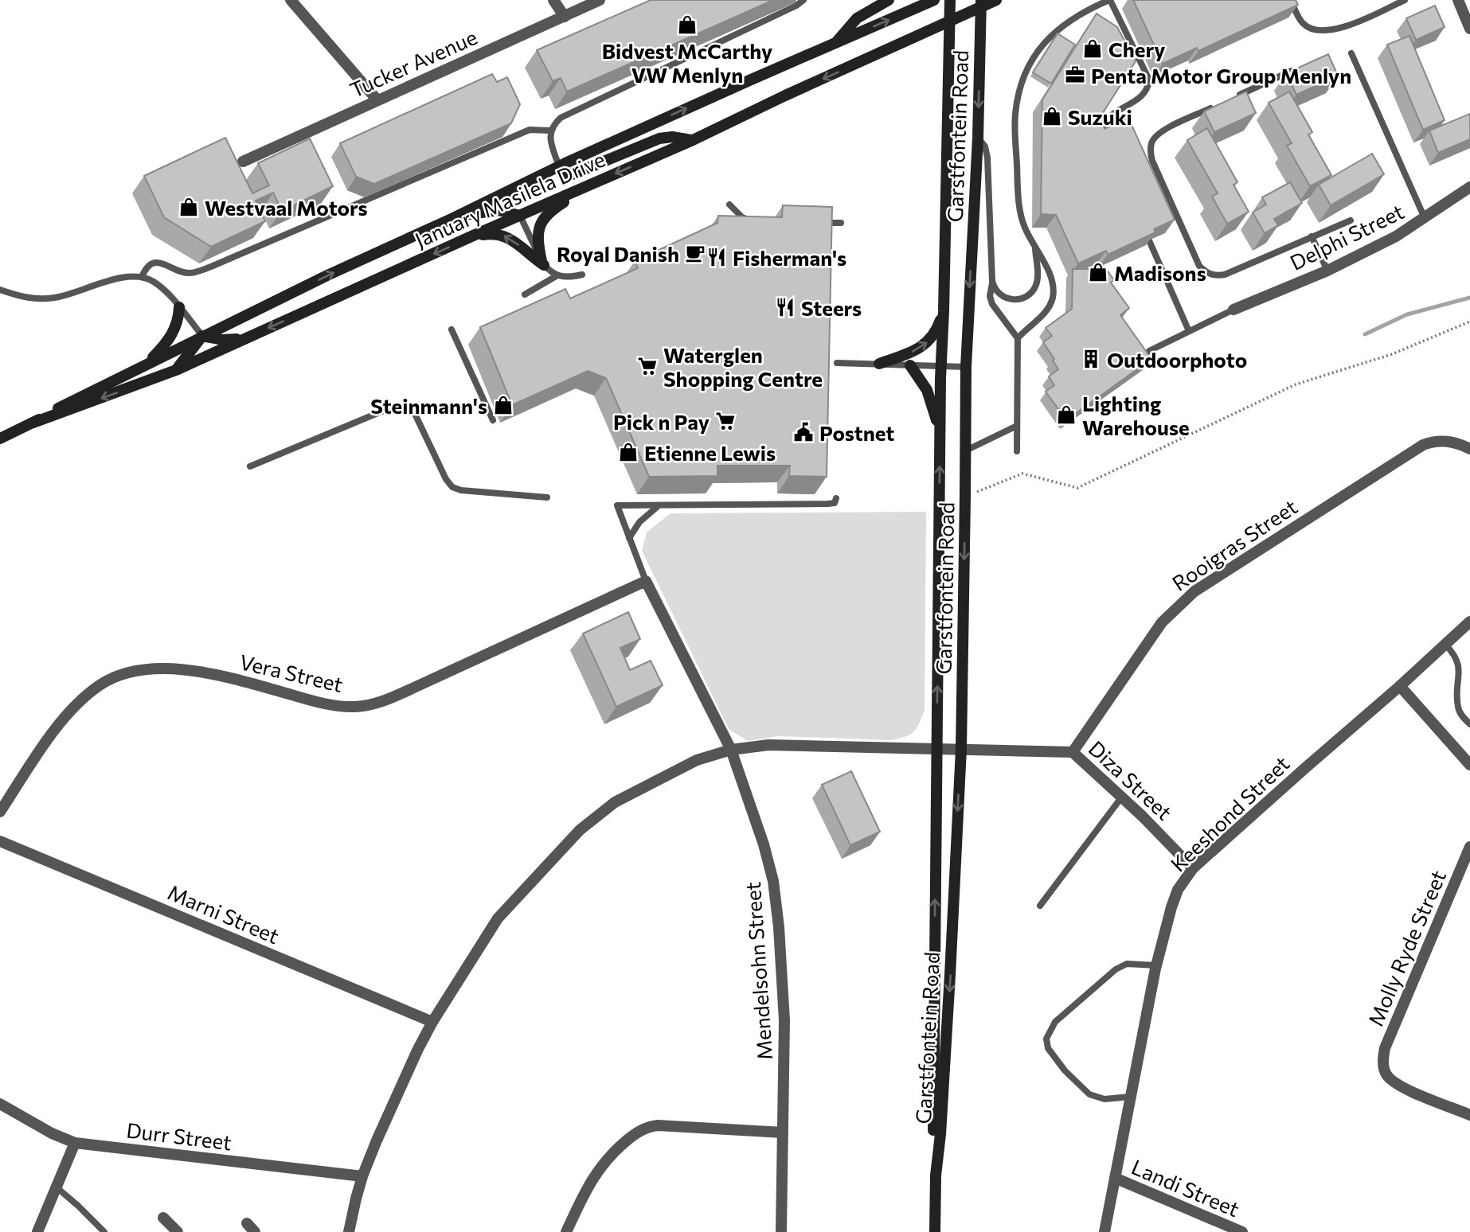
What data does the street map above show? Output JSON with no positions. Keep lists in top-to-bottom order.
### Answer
{
  "streets": {
    "main road": ["Garstfontein Road", "January Masilela Drive"],
    "street": [
      "Tucker Avenue",
      "Delphi Street",
      "Rooigras Street",
      "Vera Street",
      "Diza Street",
      "Keeshond Street",
      "Marni Street",
      "Molly Ryde Street",
      "Mendelsohn Street",
      "Durr Street",
      "Landi Street"
    ]
  },
  "crossings": [
    ["Garstfontein Road", "January Masilela Drive"],
    ["Garstfontein Road", "Diza Street"],
    ["Rooigras Street", "Diza Street"],
    ["Vera Street", "Mendelsohn Street"],
    ["Diza Street", "Keeshond Street"],
    ["Diza Street", "Marni Street"],
    ["Diza Street", "Mendelsohn Street"],
    ["Diza Street", "Durr Street"],
    ["Keeshond Street", "Landi Street"]
  ],
  "places": {
    "shop": [
      "Bidvest McCarthy VW Menlyn",
      "Chery",
      "Suzuki",
      "Westvaal Motors",
      "Madisons",
      "Steinmann's",
      "Lighting Warehouse",
      "Etienne Lewis"
    ],
    "office": ["Penta Motor Group Menlyn"],
    "cafe": ["Royal Danish"],
    "restaurant": ["Fisherman's", "Steers"],
    "building": ["Outdoorphoto"],
    "supermarket": ["Waterglen Shopping Centre", "Pick n Pay"],
    "public building": ["Postnet"]
  }
}
